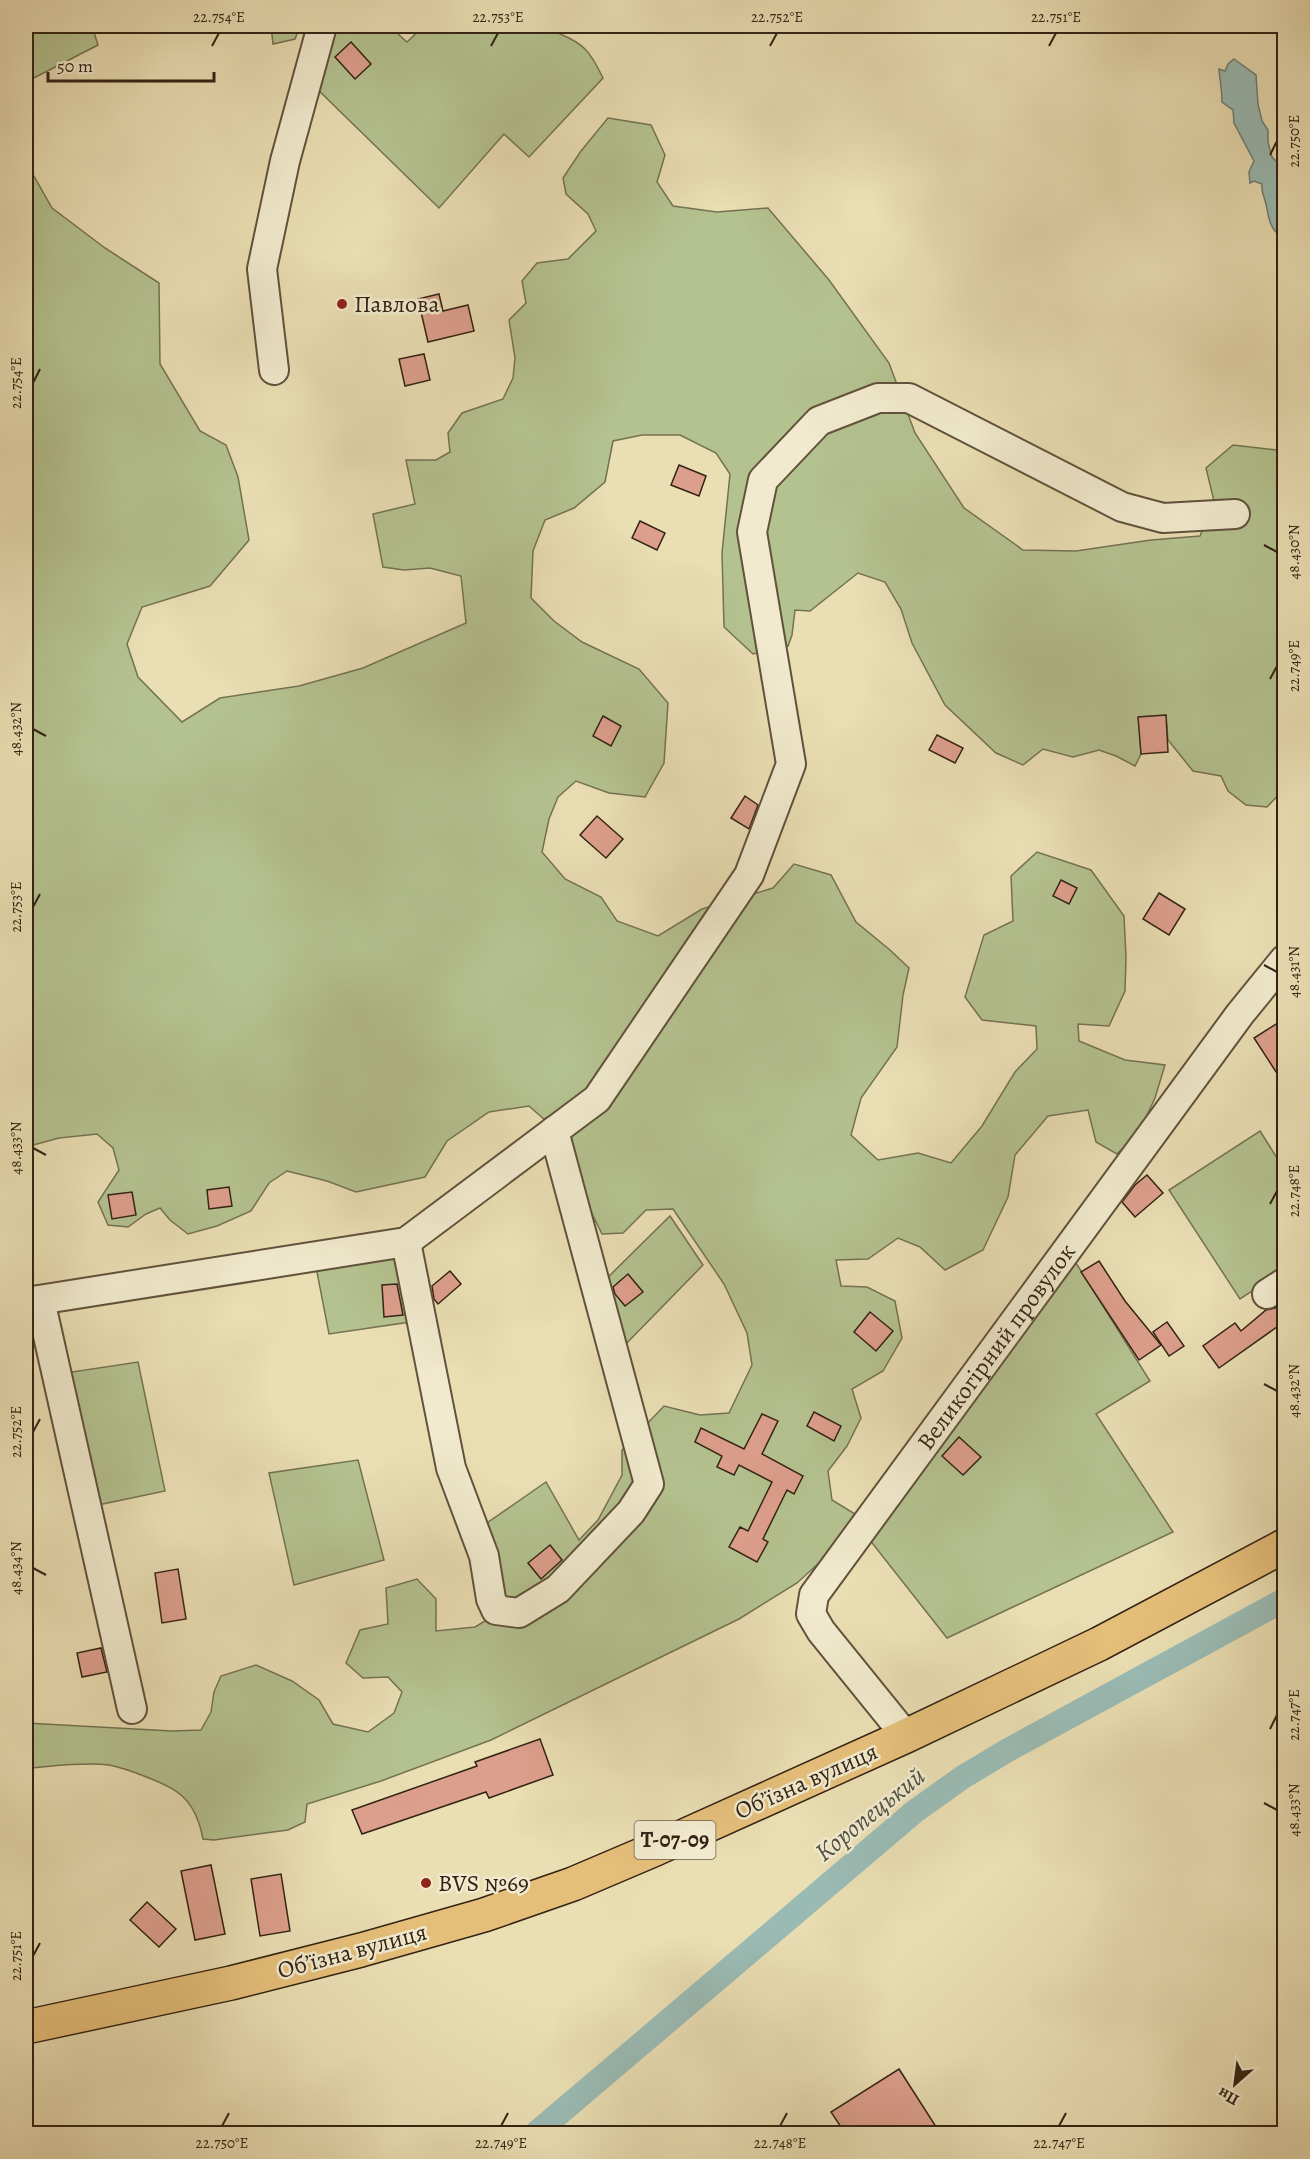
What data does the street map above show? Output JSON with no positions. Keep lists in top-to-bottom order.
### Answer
{
  "streets": {
    "main road": ["Обʼїзна вулиця", "Т-07-09"],
    "street": ["Великогірний провулок"]
  },
  "crossings": [
    ["Великогірний провулок", "Обʼїзна вулиця"]
  ],
  "water": ["Коропецький"],
  "places": ["Павлова", "BVS №69"],
  "scale_bar": "50 m",
  "north": "bottom left",
  "coordinates": [
    "22.754°E",
    "22.753°E",
    "22.752°E",
    "22.751°E",
    "22.750°E",
    "48.430°N",
    "22.749°E",
    "48.432°N",
    "48.431°N",
    "48.433°N",
    "22.748°E",
    "48.434°N",
    "22.747°E"
  ]
}
